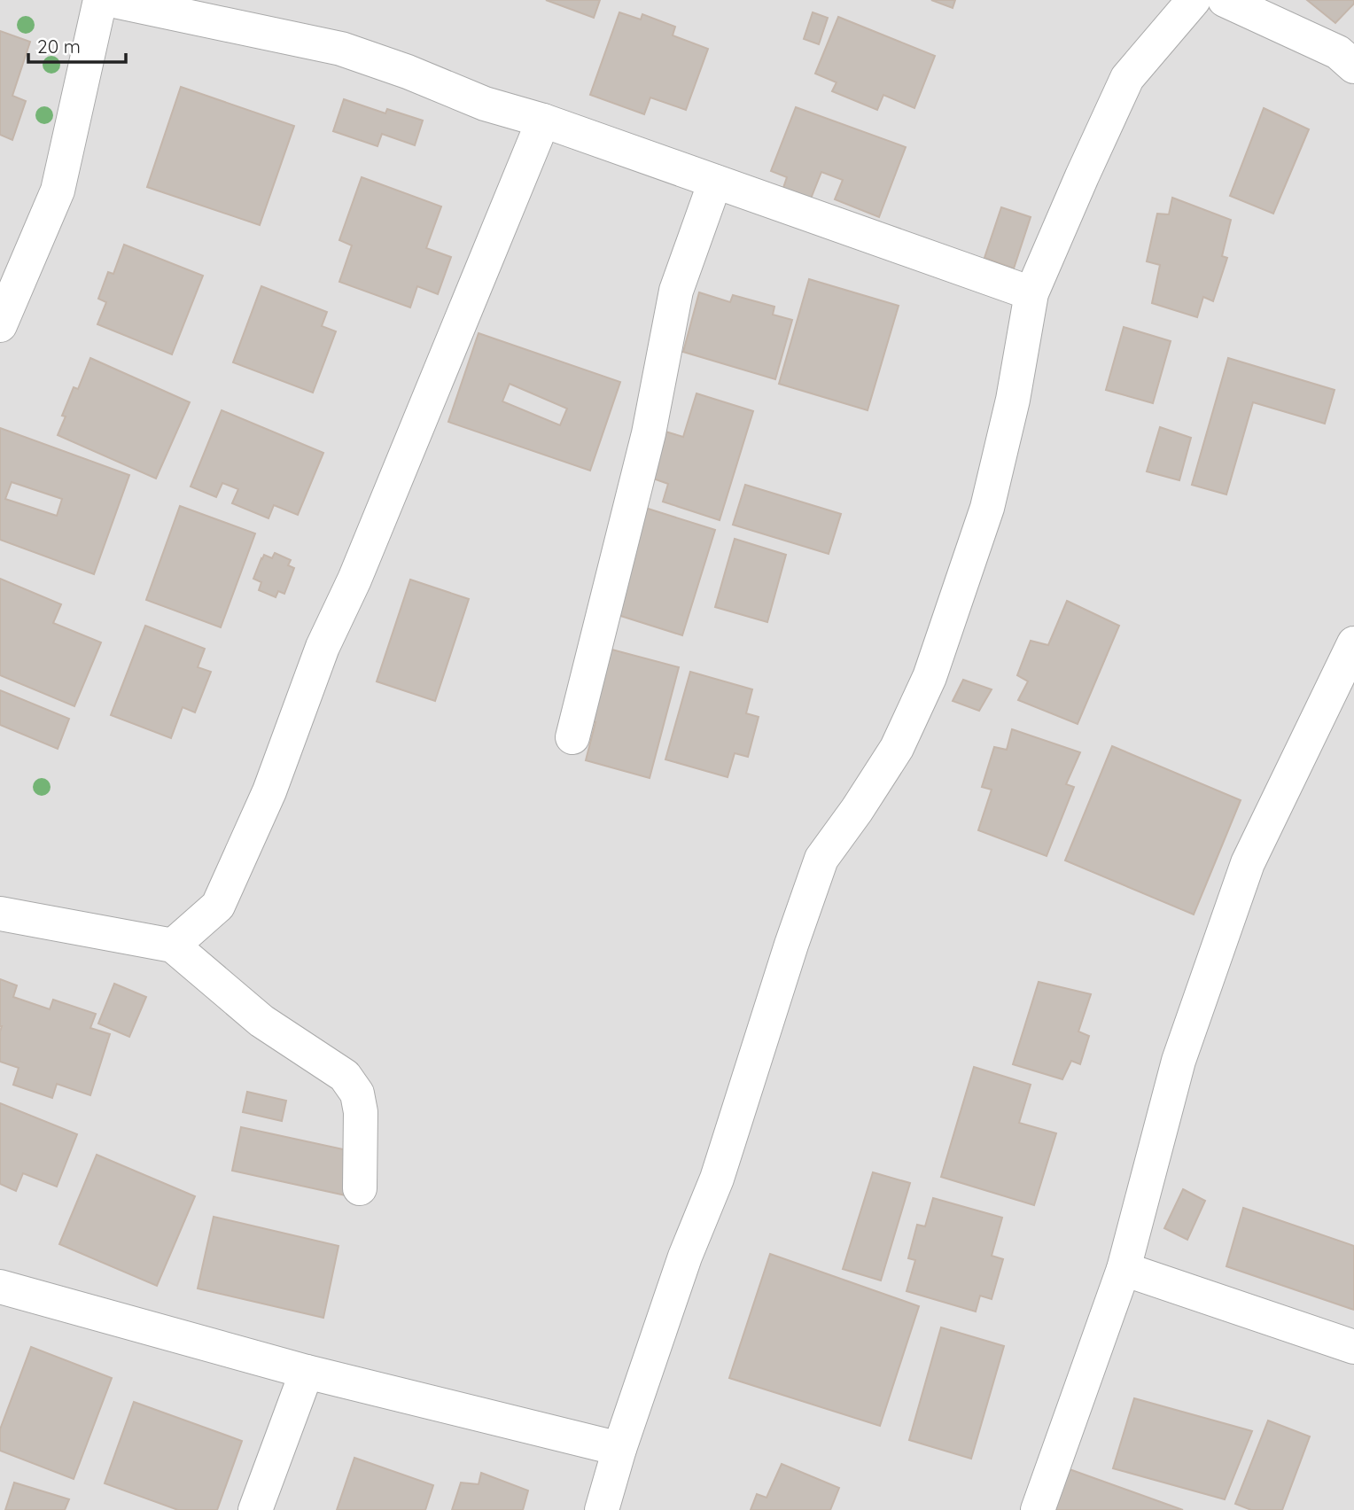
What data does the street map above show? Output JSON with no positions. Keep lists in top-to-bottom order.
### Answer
{
  "scale_bar": "20 m"
}
